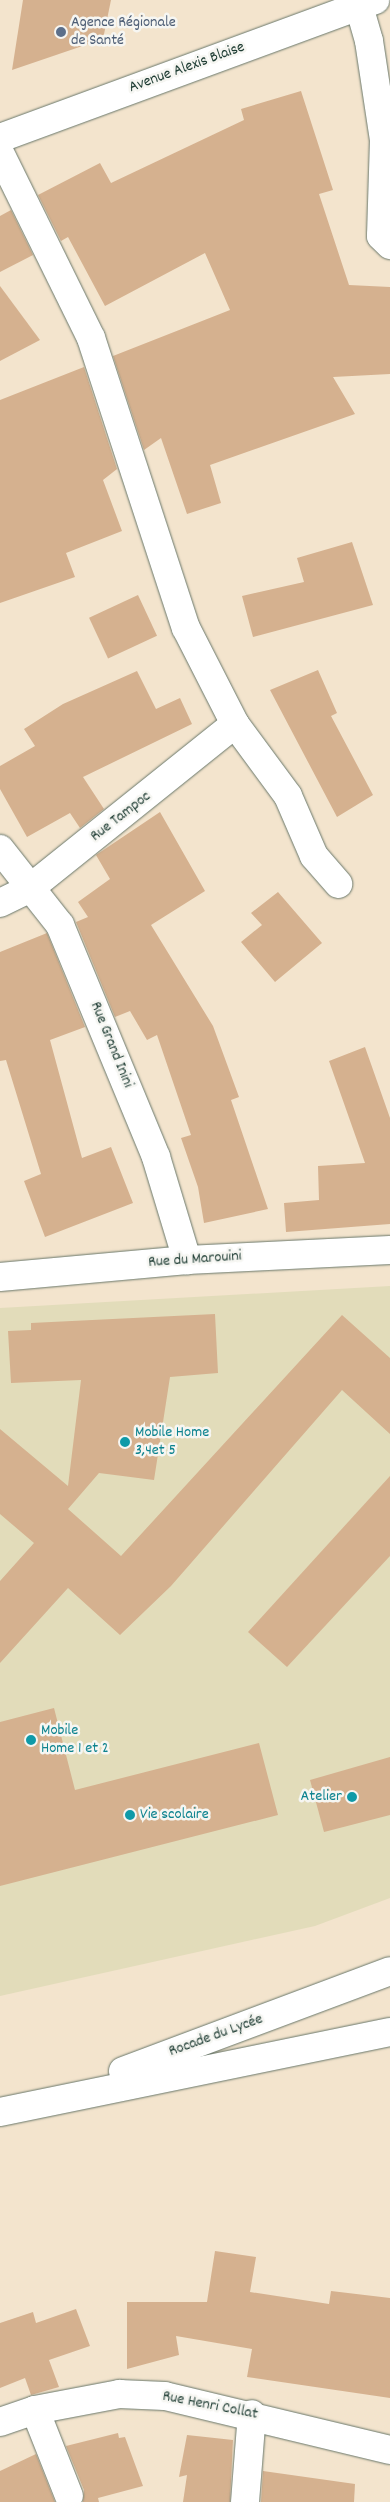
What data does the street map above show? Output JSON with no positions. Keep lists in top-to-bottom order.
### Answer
{
  "streets": {
    "street": [
      "Avenue Alexis Blaise",
      "Rue Tampoc",
      "Rue Grand Inini",
      "Rue du Marouini",
      "Rocade du Lycée",
      "Rue Henri Collat"
    ]
  },
  "crossings": [
    ["Rue Tampoc", "Rue Grand Inini"],
    ["Rue Grand Inini", "Rue du Marouini"]
  ],
  "places": [
    "Agence Régionale de Santé",
    "Mobile Home 3,4et 5",
    "Mobile Home 1 et 2",
    "Atelier",
    "Vie scolaire"
  ]
}
